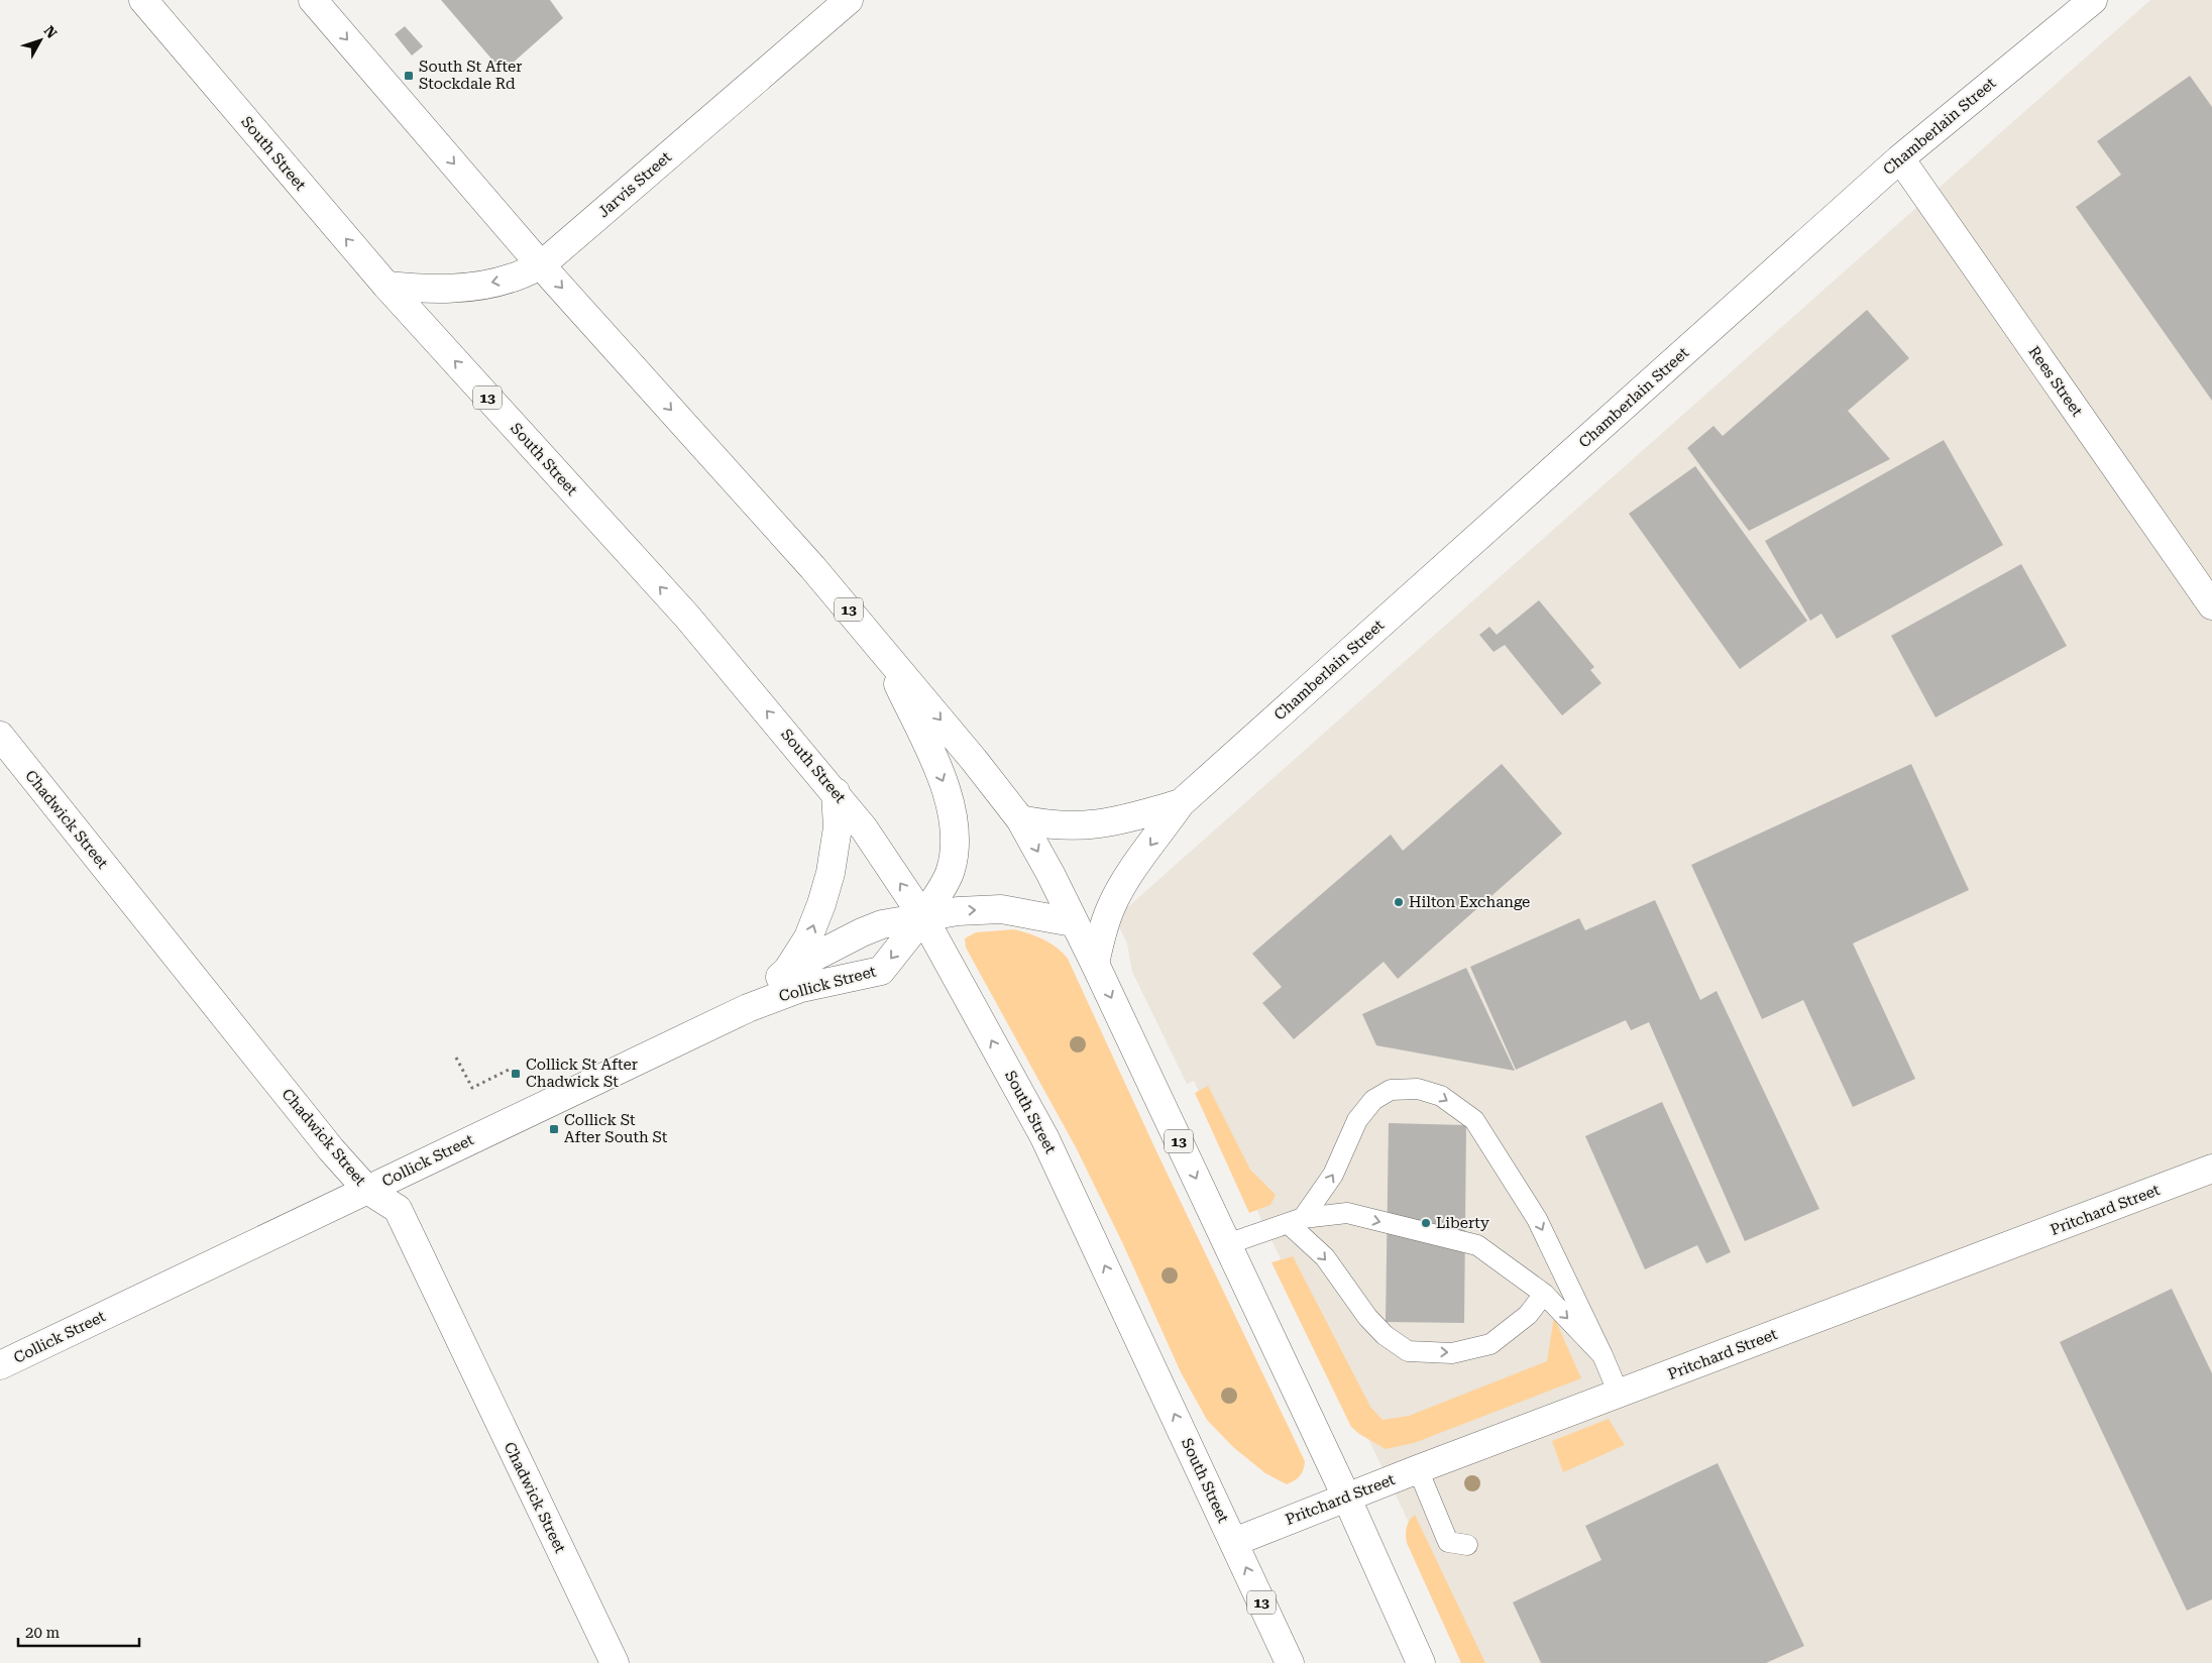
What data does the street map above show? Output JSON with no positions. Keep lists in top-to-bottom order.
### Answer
{
  "streets": {
    "street": [
      "Chamberlain Street",
      "South Street",
      "Jarvis Street",
      "Rees Street",
      "13",
      "Chadwick Street",
      "Collick Street",
      "Pritchard Street"
    ]
  },
  "crossings": [
    ["Chamberlain Street", "Rees Street"],
    ["Chamberlain Street", "13"],
    ["South Street", "Jarvis Street"],
    ["South Street", "Collick Street"],
    ["South Street", "Pritchard Street"],
    ["Jarvis Street", "13"],
    ["13", "Pritchard Street"],
    ["Chadwick Street", "Collick Street"]
  ],
  "places": {
    "transit": ["South St After Stockdale Rd", "Collick St After Chadwick St", "Collick St After South St"],
    "other": ["Hilton Exchange", "Liberty"]
  },
  "scale_bar": "20 m",
  "north": "top right"
}
